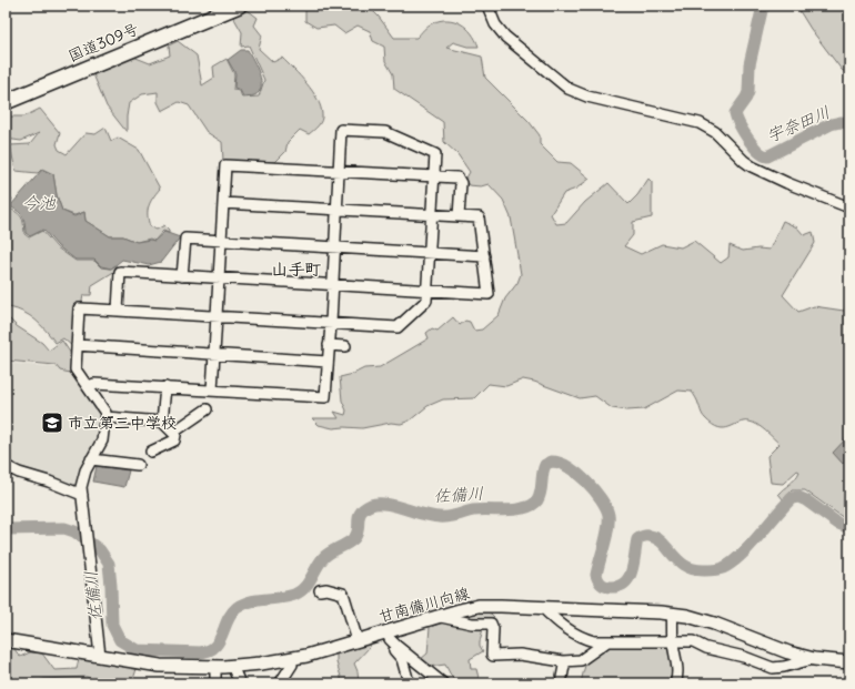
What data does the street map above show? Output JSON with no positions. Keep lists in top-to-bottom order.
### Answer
{
  "streets": {
    "highway": ["国道309号"],
    "main road": ["甘南備川向線"]
  },
  "districts": ["山手町"],
  "water": ["宇奈田川", "今池", "佐備川"],
  "places": {
    "school or university": ["市立第三中学校"]
  }
}
